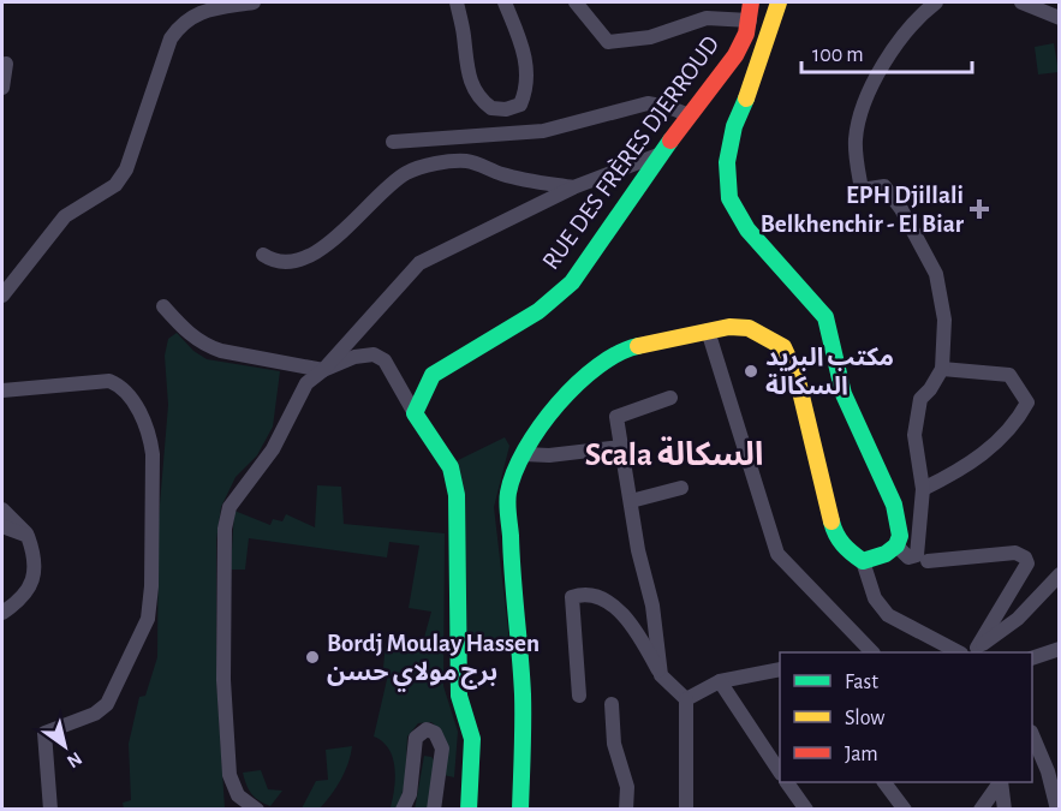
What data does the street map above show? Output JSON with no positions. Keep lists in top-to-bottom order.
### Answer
{
  "streets": {
    "main road": ["RUE DES FRÈRES DJERROUD"]
  },
  "districts": ["Scala السكالة"],
  "places": {
    "health": ["EPH Djillali Belkhenchir - El Biar"],
    "other": ["مكتب البريد السكالة", "Bordj Moulay Hassen برج مولاي حسن"]
  },
  "legend": ["Fast", "Slow", "Jam"],
  "scale_bar": "100 m",
  "north": "bottom right"
}
